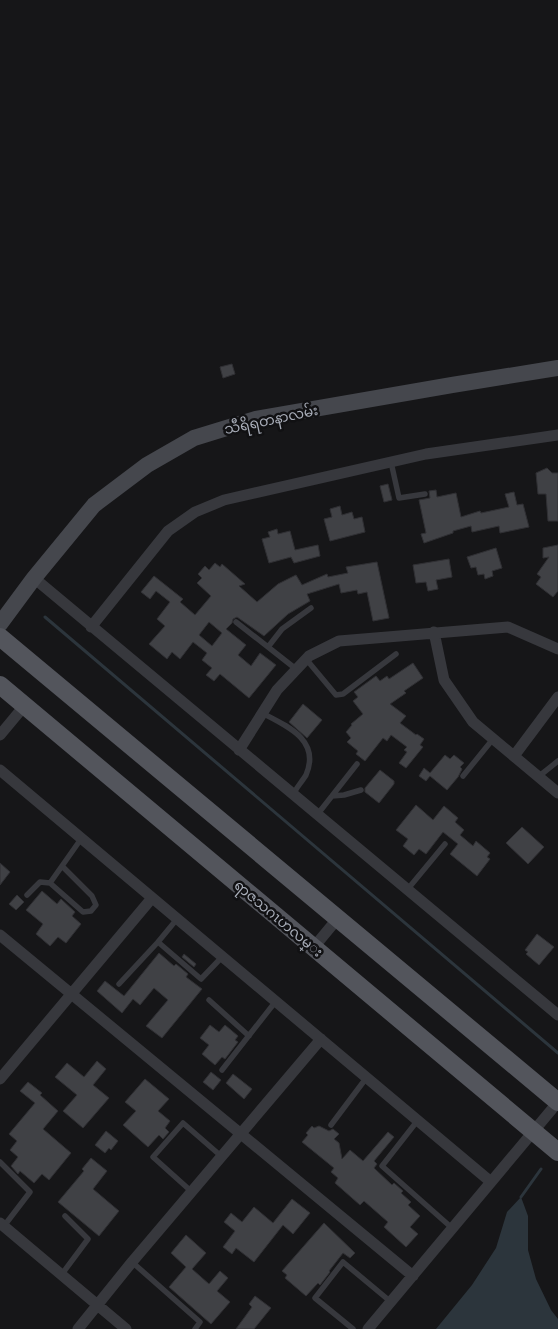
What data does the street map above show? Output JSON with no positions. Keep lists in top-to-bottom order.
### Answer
{
  "streets": {
    "main road": ["သီရိရတနာလမ်း", "ရာဇသဂၤဟလမ္း"]
  }
}
